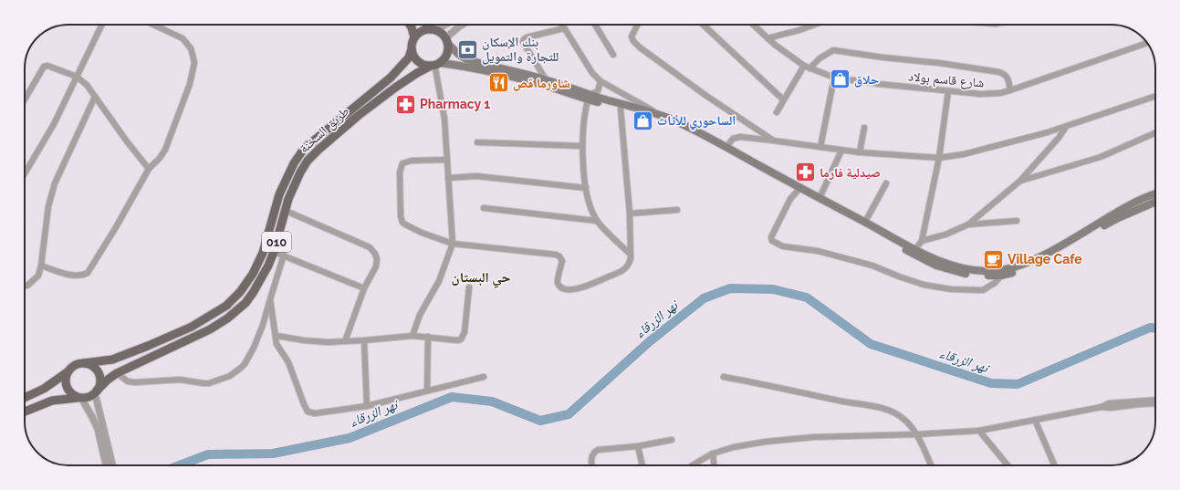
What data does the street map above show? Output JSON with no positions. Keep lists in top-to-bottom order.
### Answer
{
  "streets": {
    "main road": ["طريق السخنة", "010"],
    "street": ["شارع قاسم بولاد"]
  },
  "crossings": [
    ["طريق السخنة", "010"]
  ],
  "districts": ["حي البستان"],
  "water": ["نهر الزرقاء"],
  "places": {
    "bank": ["بنك الإسكان للتجارة والتمويل"],
    "shop": ["حلاق", "الساحوري للأثاث"],
    "restaurant": ["شاورما قص"],
    "pharmacy": ["Pharmacy 1", "صيدلية فارما"],
    "cafe": ["Village Cafe"]
  }
}
